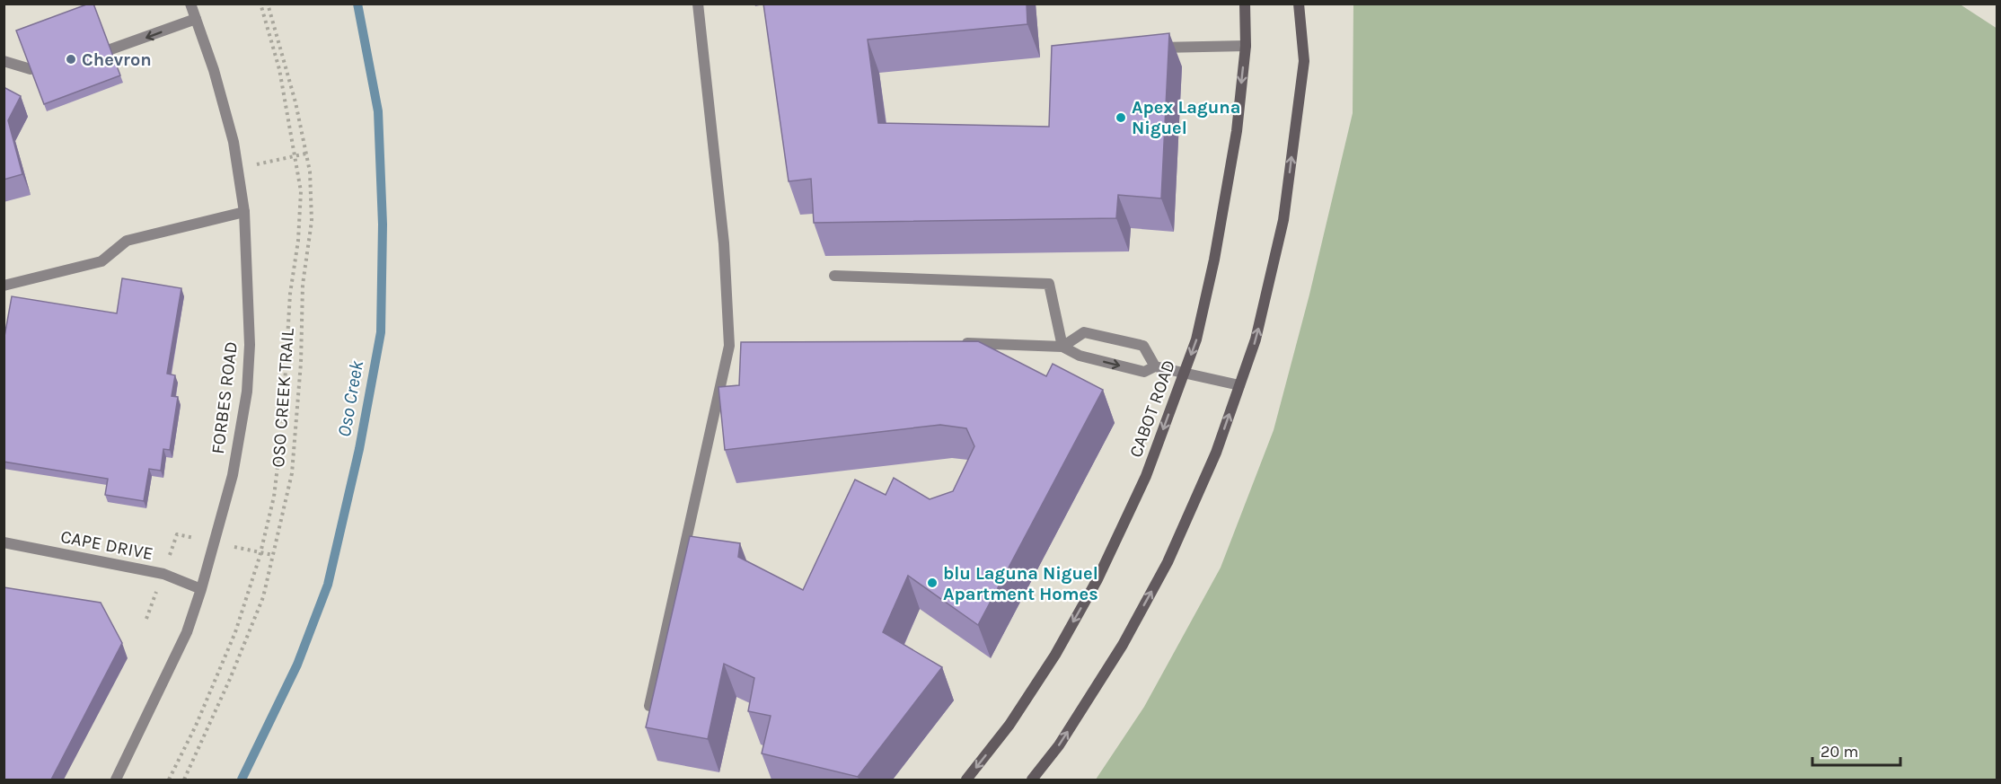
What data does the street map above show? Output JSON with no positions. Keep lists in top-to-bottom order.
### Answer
{
  "streets": {
    "main road": ["CABOT ROAD"],
    "street": ["FORBES ROAD", "CAPE DRIVE"],
    "path": ["OSO CREEK TRAIL"]
  },
  "crossings": [
    ["FORBES ROAD", "CAPE DRIVE"]
  ],
  "water": ["Oso Creek"],
  "places": ["Chevron", "Apex Laguna Niguel", "blu Laguna Niguel Apartment Homes"],
  "scale_bar": "20 m"
}
